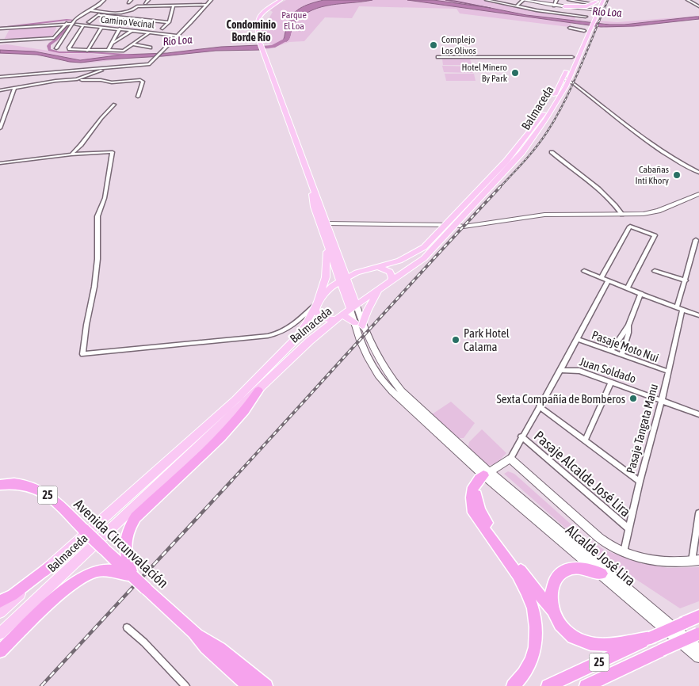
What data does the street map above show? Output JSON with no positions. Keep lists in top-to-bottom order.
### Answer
{
  "streets": {
    "highway": ["25", "Avenida Circunvalación"],
    "main road": ["Balmaceda"],
    "street": [
      "Camino Vecinal",
      "Pasaje Moto Nui",
      "Juan Soldado",
      "Pasaje Tangata Manu",
      "Pasaje Alcalde José Lira",
      "Alcalde José Lira"
    ]
  },
  "crossings": [
    ["Balmaceda", "Alcalde José Lira"],
    ["Pasaje Moto Nui", "Pasaje Tangata Manu"],
    ["Juan Soldado", "Pasaje Tangata Manu"],
    ["Pasaje Tangata Manu", "Pasaje Alcalde José Lira"],
    ["Pasaje Tangata Manu", "Alcalde José Lira"]
  ],
  "districts": ["Condominio Borde Río"],
  "water": ["Río Loa"],
  "parks": ["Parque El Loa"],
  "places": [
    "Complejo Los Olivos",
    "Hotel Minero By Park",
    "Cabañas Inti Khory",
    "Park Hotel Calama",
    "Sexta Compañía de Bomberos"
  ]
}
